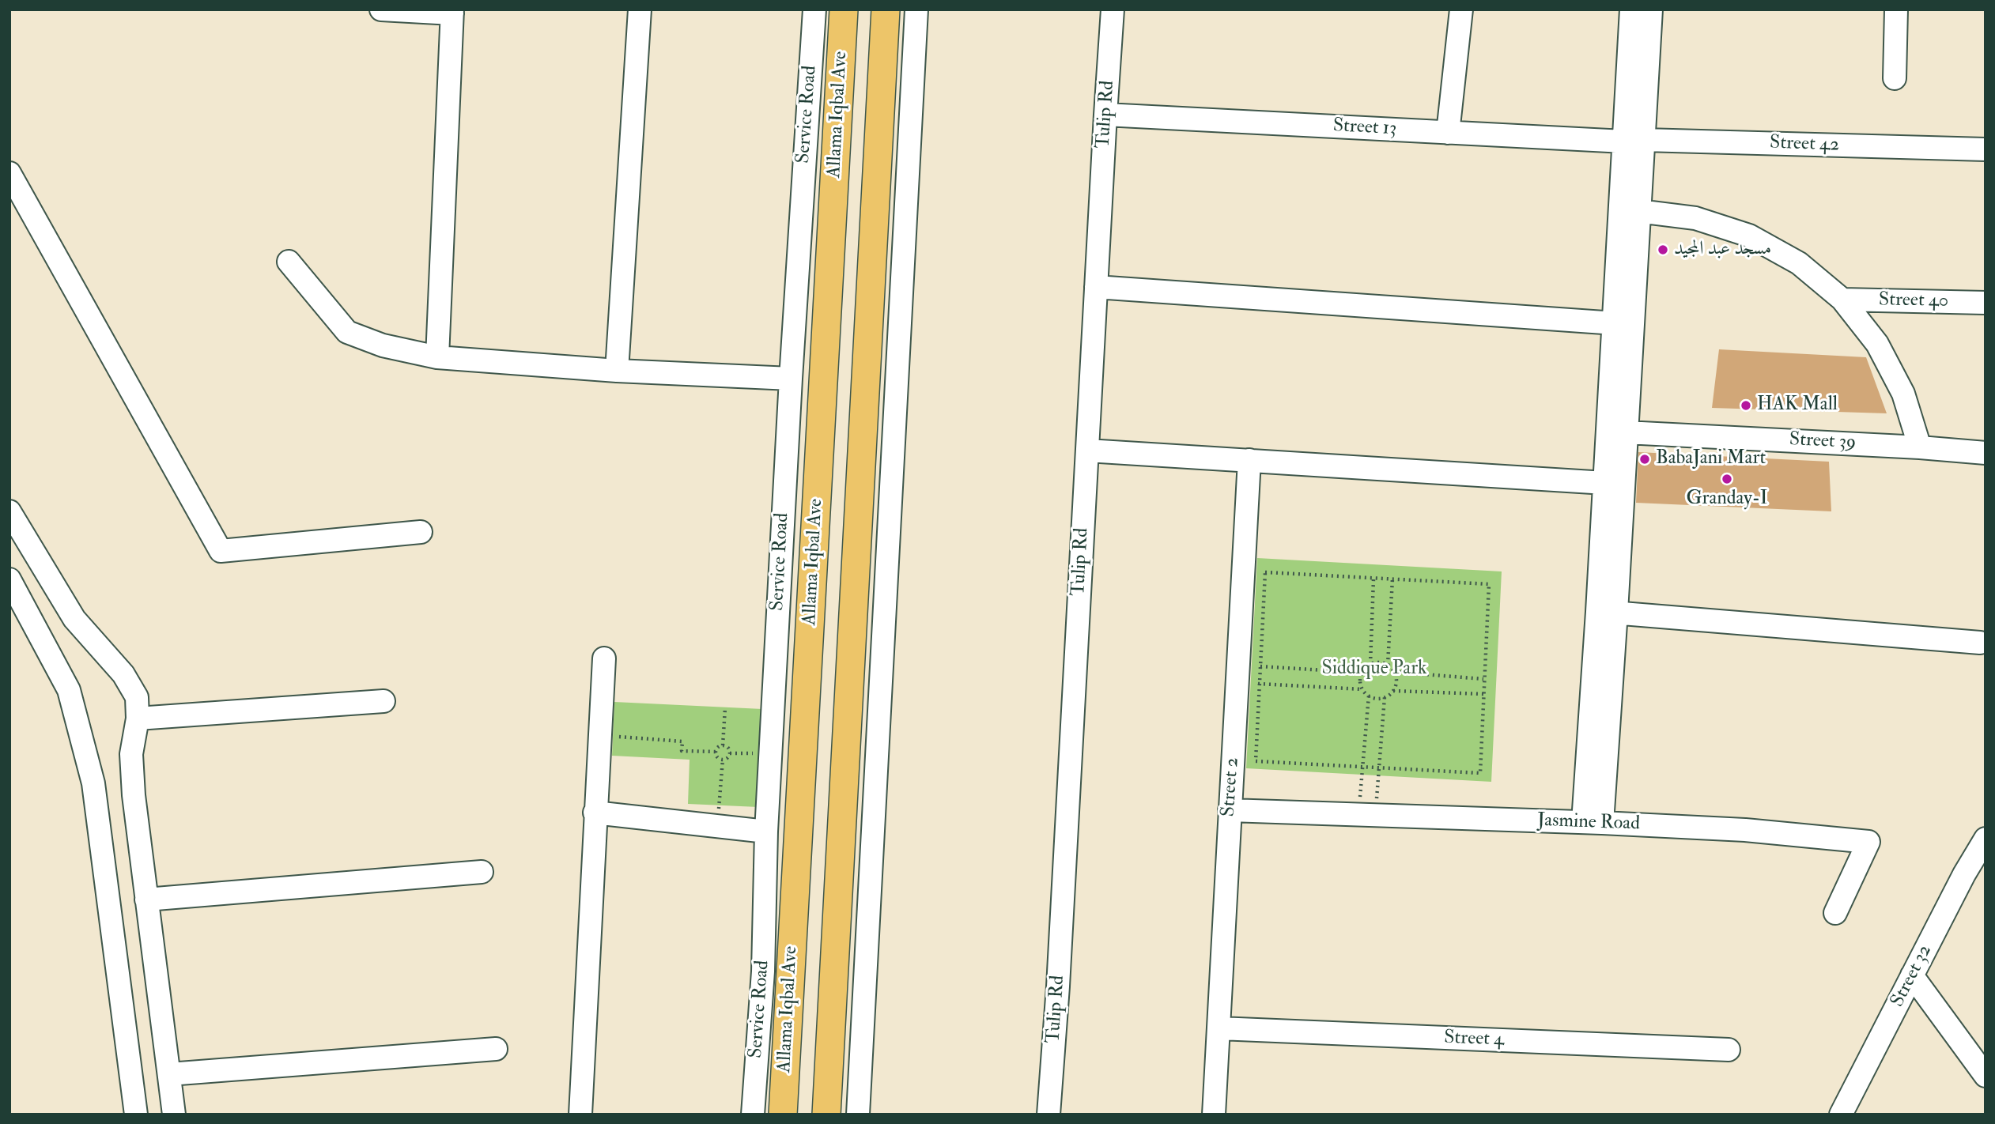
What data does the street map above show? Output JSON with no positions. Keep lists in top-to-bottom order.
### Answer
{
  "streets": {
    "main road": ["Allama Iqbal Ave"],
    "street": [
      "Service Road",
      "Tulip Rd",
      "Street 13",
      "Street 42",
      "Street 40",
      "Street 39",
      "Street 2",
      "Jasmine Road",
      "Street 32",
      "Street 4"
    ]
  },
  "crossings": [
    ["Tulip Rd", "Street 13"],
    ["Street 13", "Street 42"],
    ["Street 2", "Jasmine Road"],
    ["Street 2", "Street 4"]
  ],
  "parks": ["Siddique Park"],
  "places": [
    "مسجد عبد المجید",
    "HAK Mall",
    "BabaJani Mart",
    "Granday-I"
  ]
}
